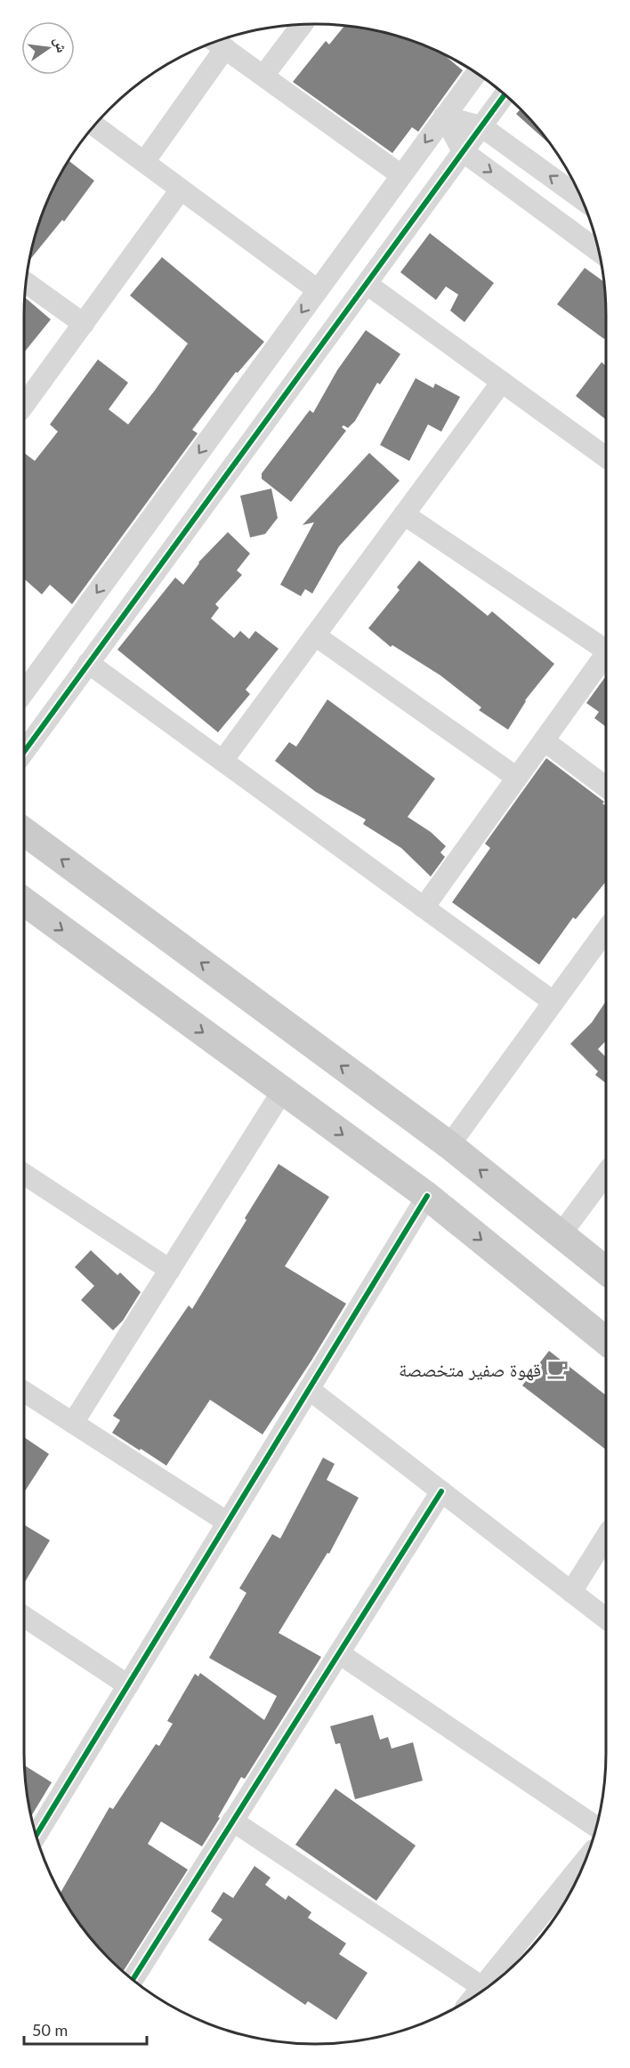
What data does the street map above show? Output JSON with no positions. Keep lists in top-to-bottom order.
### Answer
{
  "places": {
    "cafe": ["قهوة صفير متخصصة"]
  },
  "scale_bar": "50 m",
  "north": "right"
}
